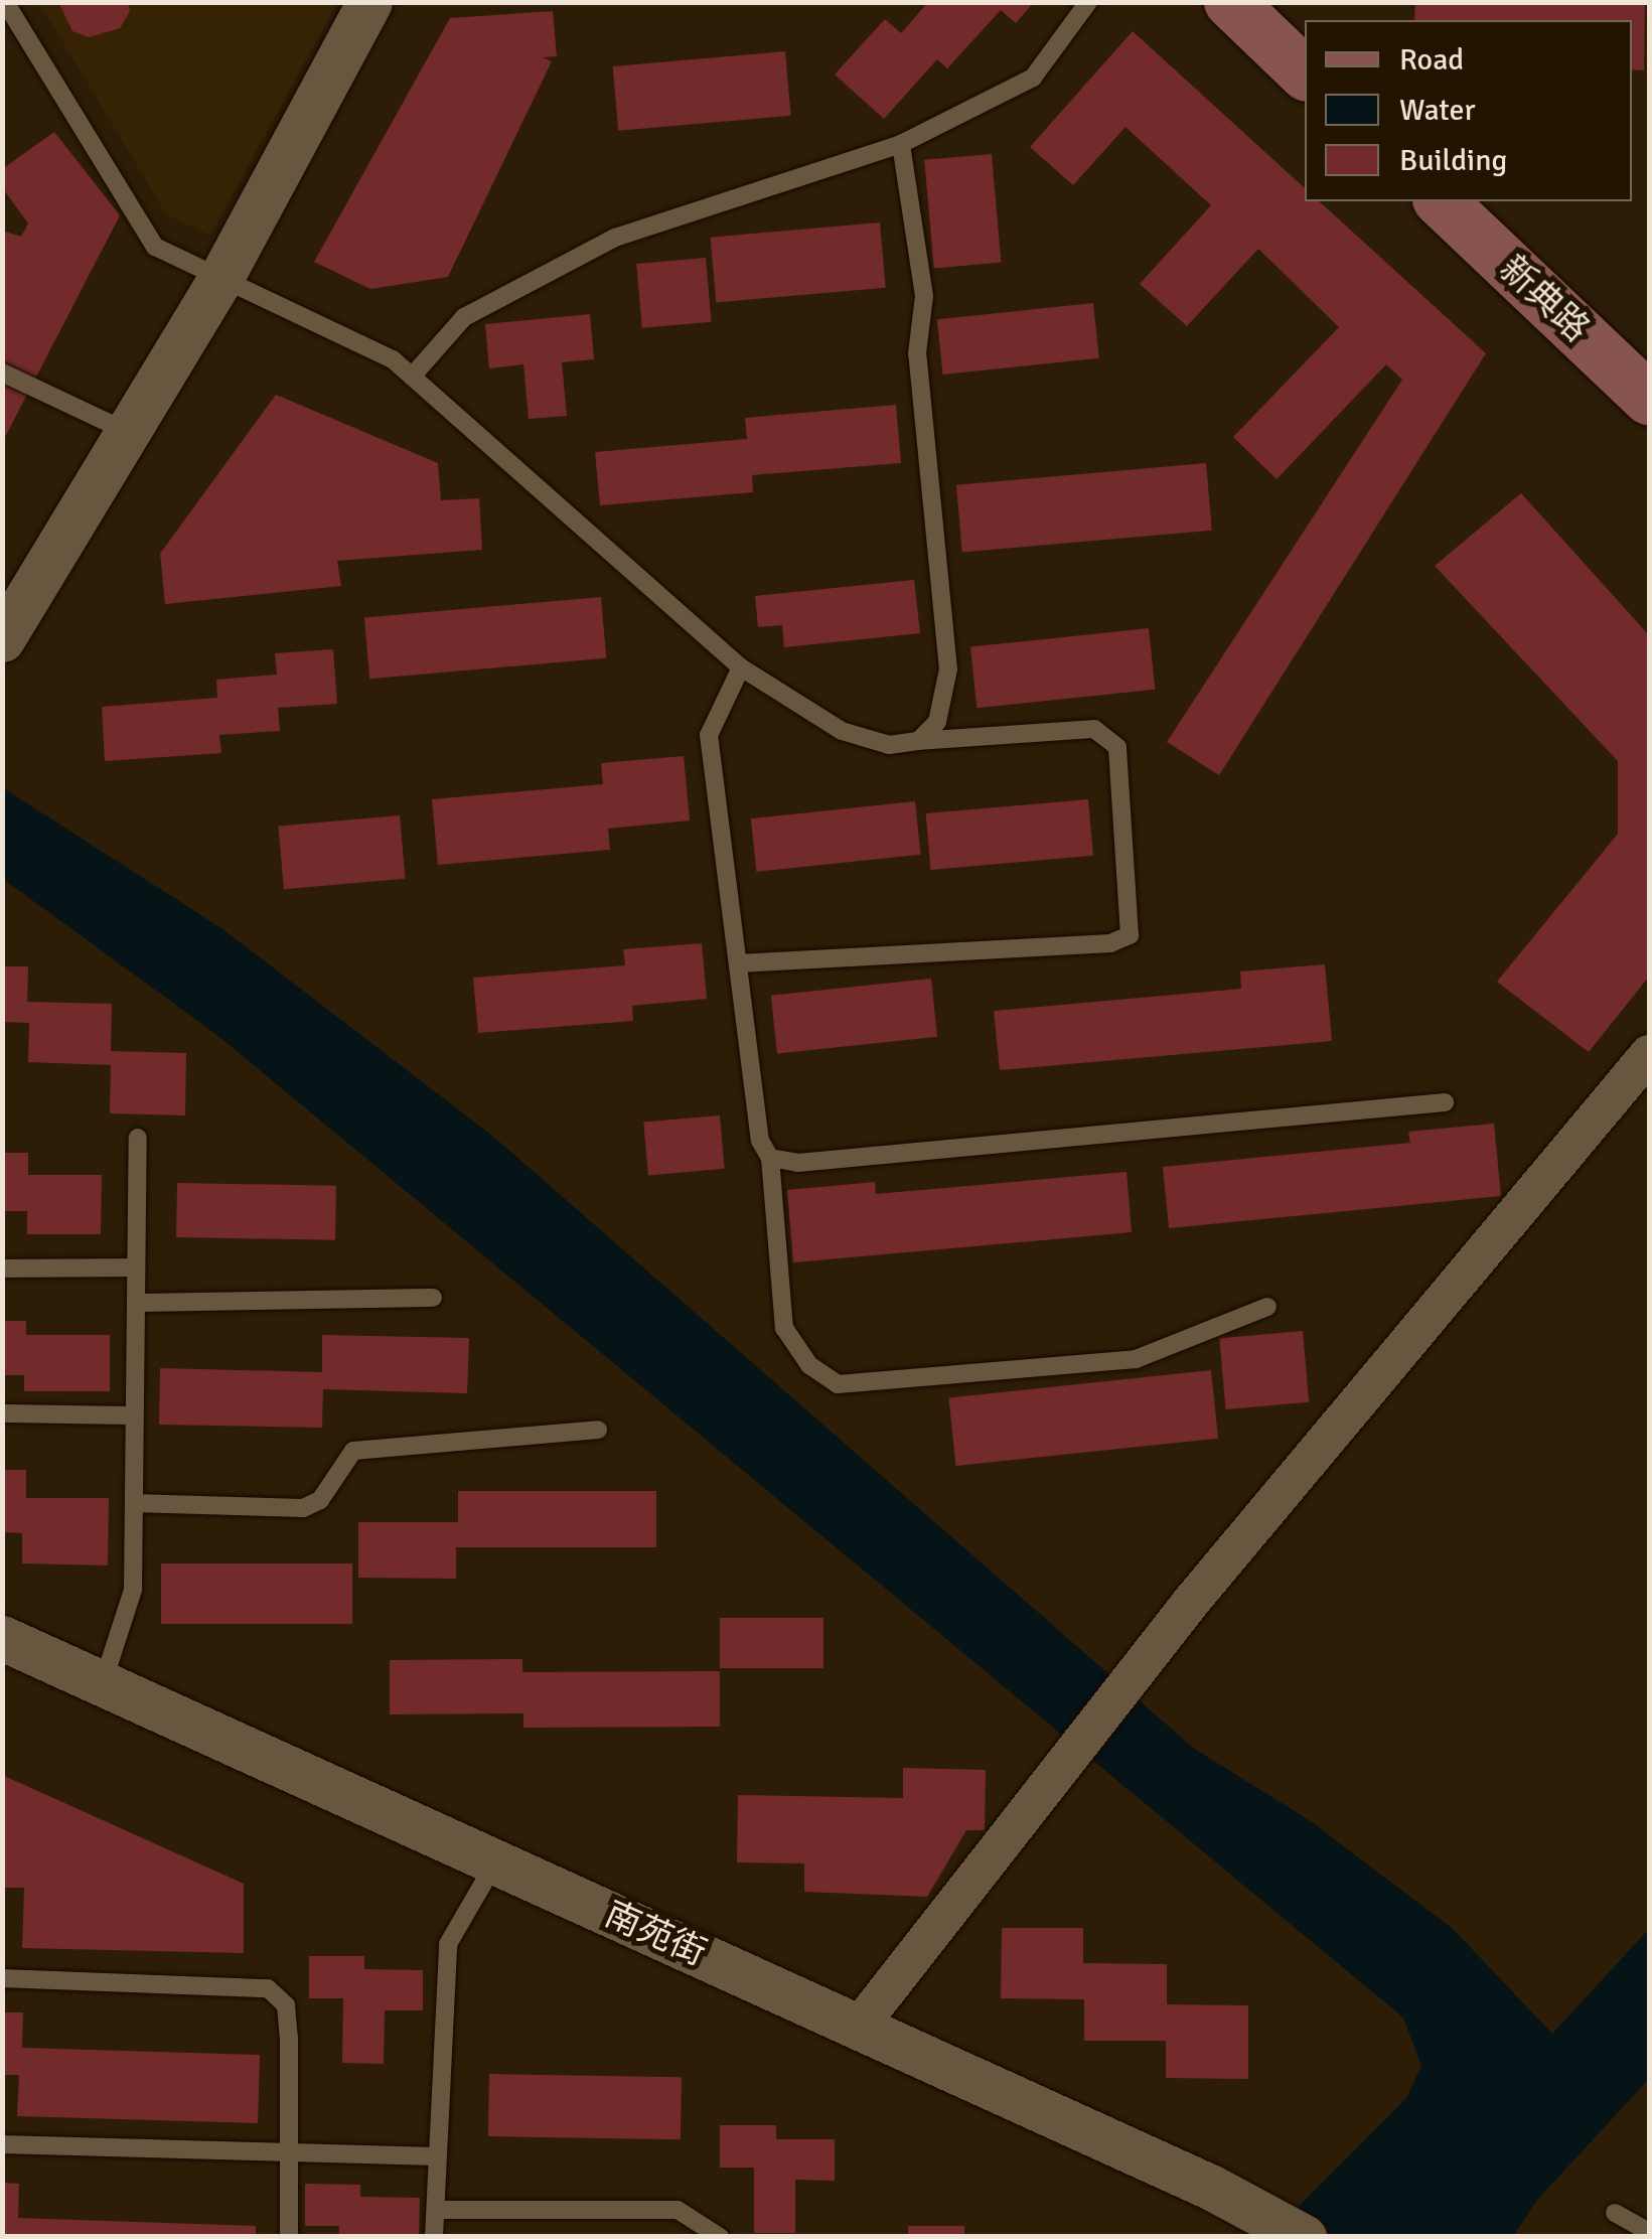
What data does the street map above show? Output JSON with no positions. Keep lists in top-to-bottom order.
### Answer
{
  "streets": {
    "main road": ["新典路"],
    "street": ["南苑街"]
  },
  "legend": ["Road", "Water", "Building"]
}
